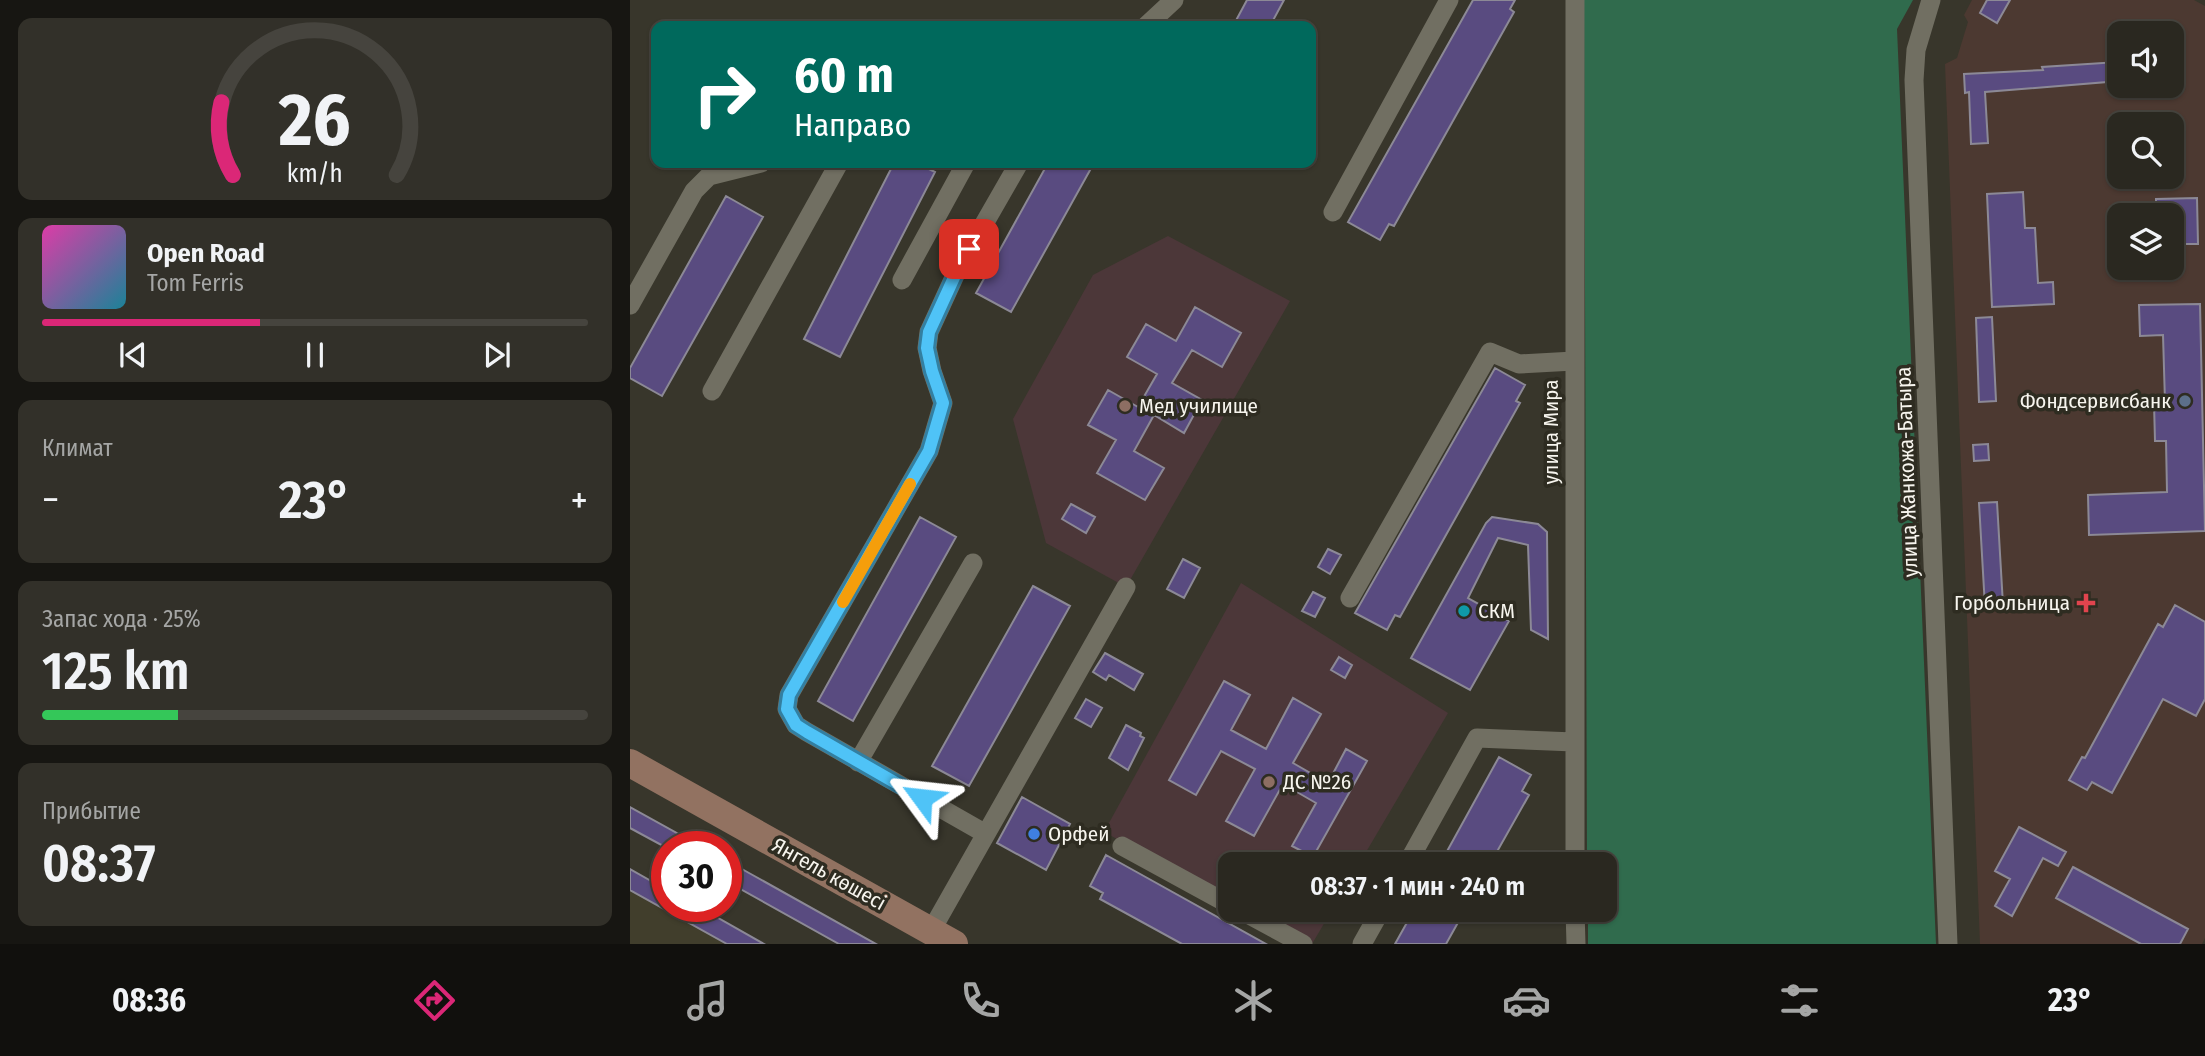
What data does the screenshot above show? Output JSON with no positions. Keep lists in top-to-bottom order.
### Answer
{
  "streets": {
    "street": ["улица Мира", "улица Жанкожа-Батыра", "Янгель көшесі"]
  },
  "places": {
    "other": [
      "Фондсервисбанк",
      "Мед училище",
      "СКМ",
      "ДС №26",
      "Орфей"
    ],
    "health": ["Горбольница"]
  },
  "page": {
    "turn": ["60 m", "Направо"],
    "song": ["Open Road", "Tom Ferris"],
    "tile": [
      "Климат",
      ["Запас хода · 25%", "125 km"],
      ["Прибытие", "08:37"]
    ],
    "heat": ["−", "23°", "+"],
    "limit": "30",
    "trip": "08:37 · 1 мин · 240 m",
    "tabs": ["08:36", "23°"],
    "gauge": ["26", "km/h"]
  }
}
